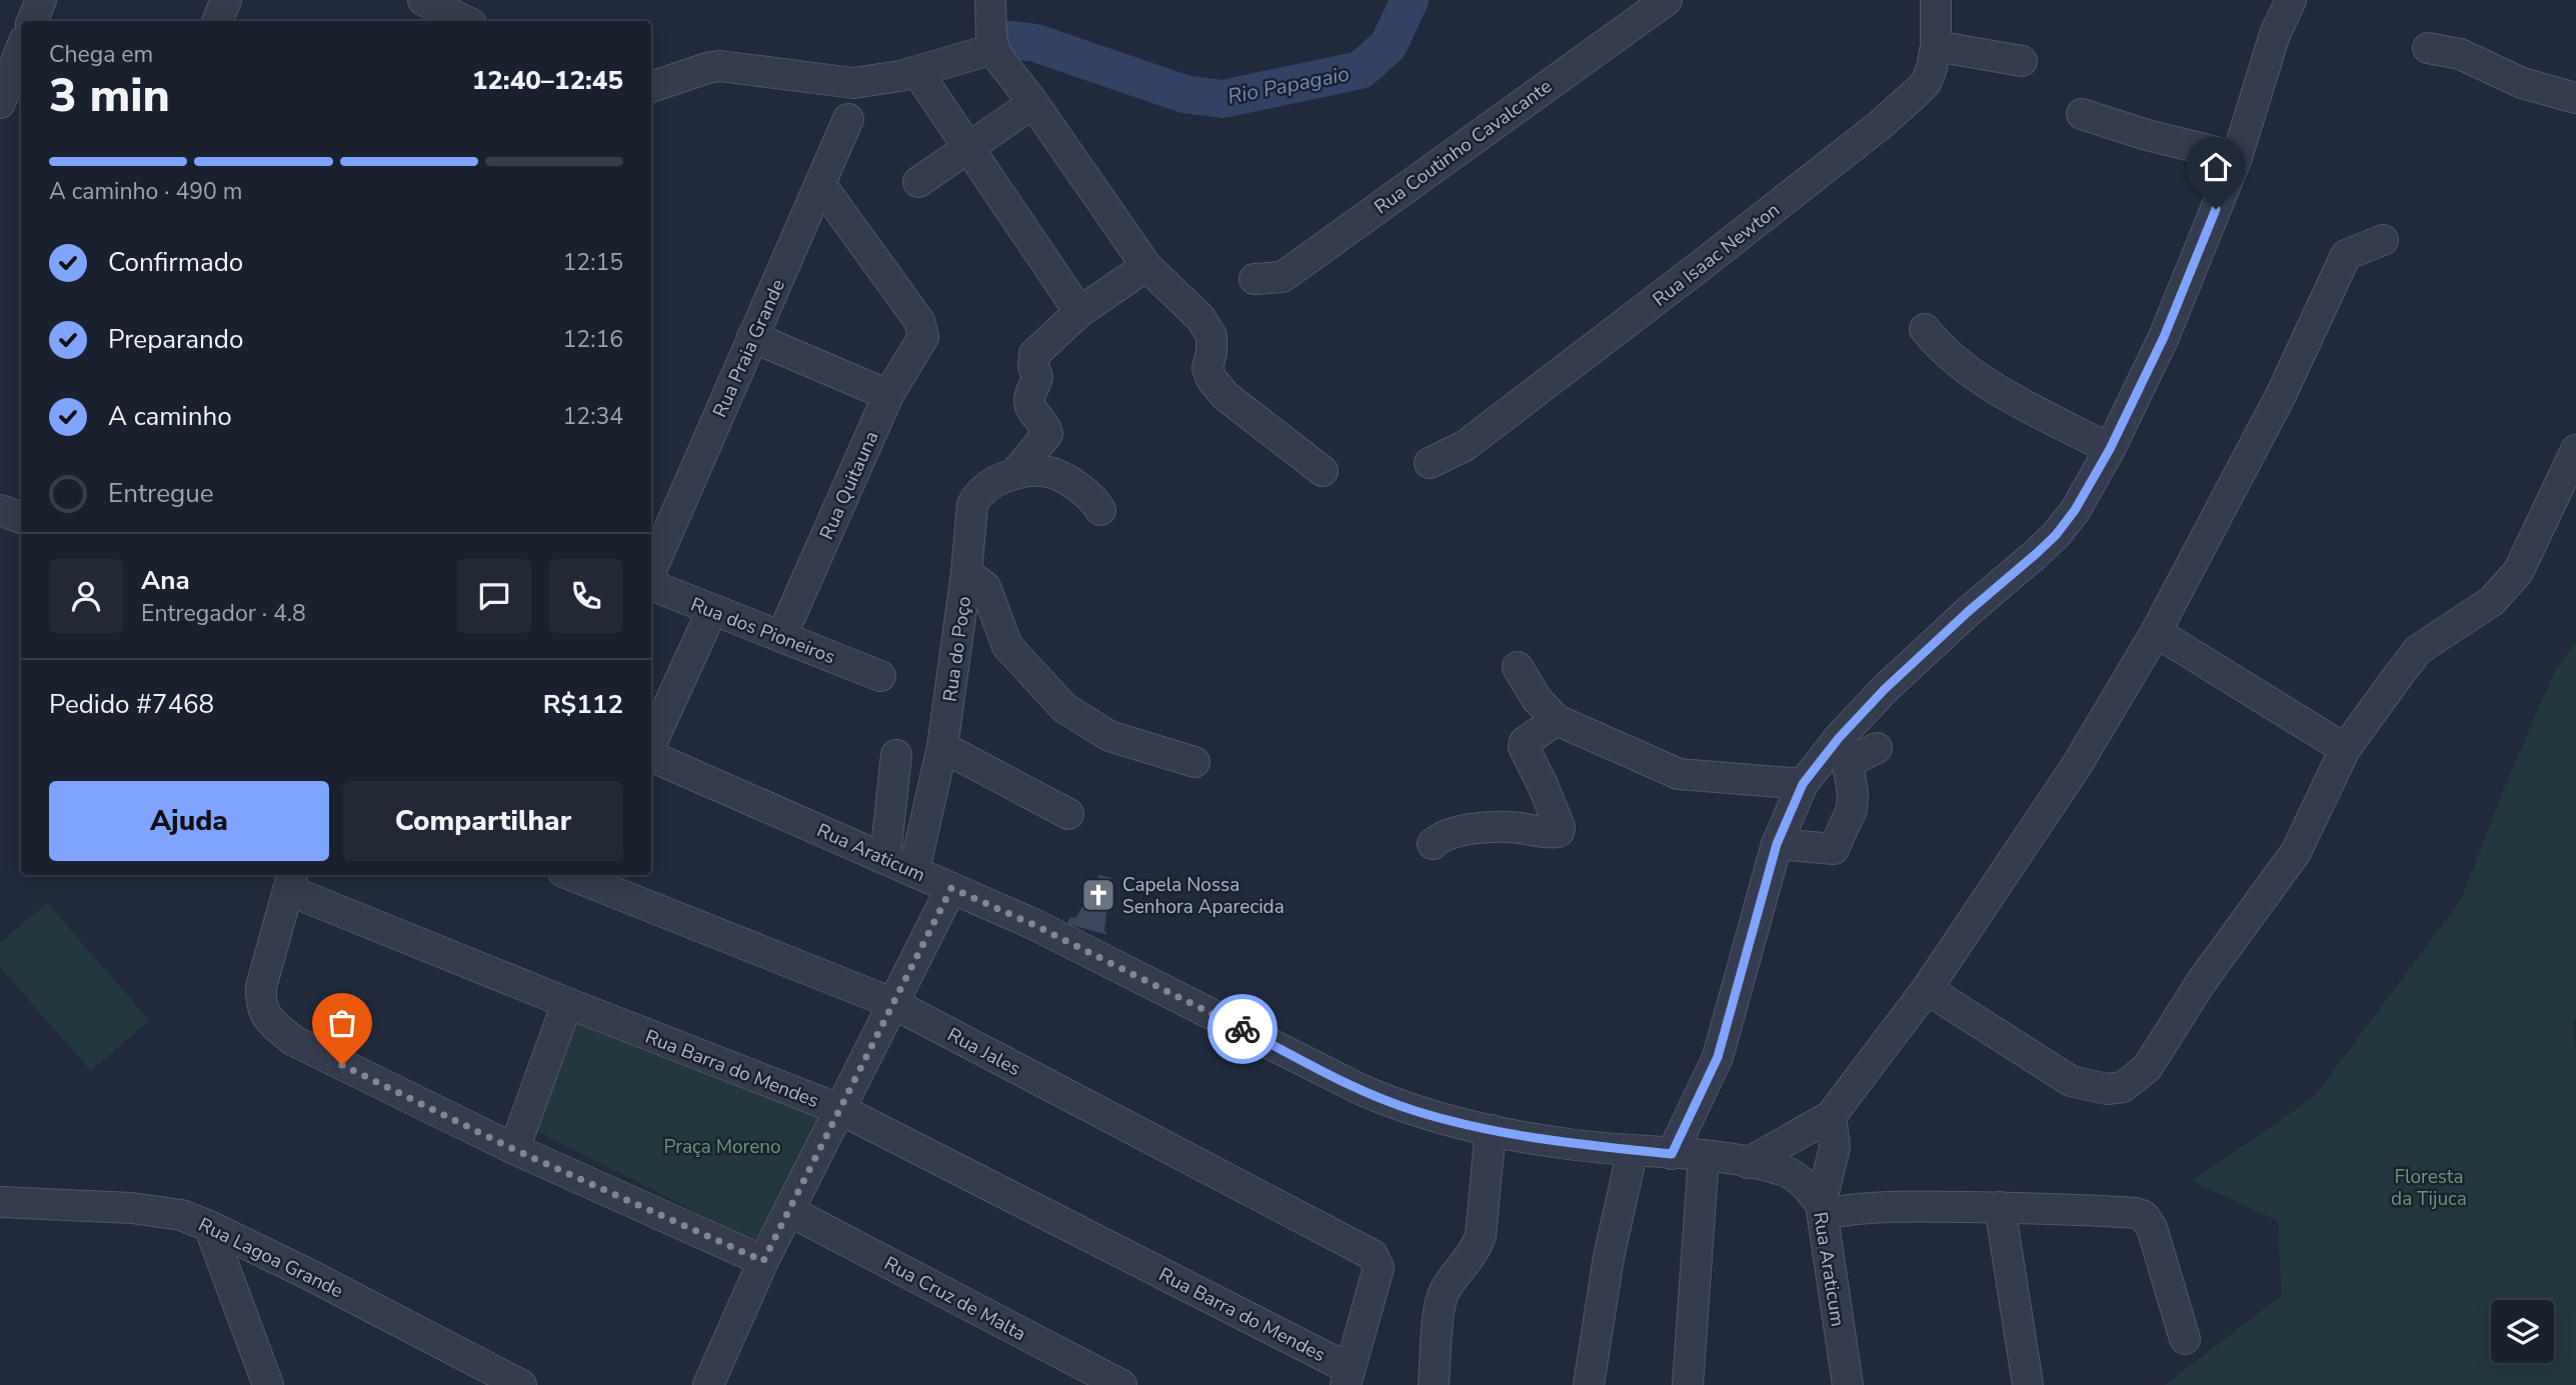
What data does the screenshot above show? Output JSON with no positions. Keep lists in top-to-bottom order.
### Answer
{
  "streets": {
    "street": [
      "Rua Coutinho Cavalcante",
      "Rua Isaac Newton",
      "Rua Praia Grande",
      "Rua Quitauna",
      "Rua dos Pioneiros",
      "Rua do Poço",
      "Rua Araticum",
      "Rua Jales",
      "Rua Barra do Mendes",
      "Rua Lagoa Grande",
      "Rua Cruz de Malta"
    ]
  },
  "crossings": [
    ["Rua Praia Grande", "Rua Quitauna"],
    ["Rua Quitauna", "Rua dos Pioneiros"],
    ["Rua do Poço", "Rua Araticum"],
    ["Rua Jales", "Rua Barra do Mendes"]
  ],
  "water": ["Rio Papagaio"],
  "parks": ["Praça Moreno", "Floresta da Tijuca"],
  "places": {
    "church": ["Capela Nossa Senhora Aparecida"]
  },
  "page": {
    "heading": ["3 min", "Chega em", "12:40–12:45"],
    "panel": [
      "Ana",
      "Entregador · 4.8",
      "Pedido #7468",
      "R$112"
    ],
    "bar": "A caminho · 490 m",
    "list": [
      ["Confirmado", "12:15"],
      ["Preparando", "12:16"],
      ["A caminho", "12:34"],
      "Entregue"
    ],
    "buttons": ["Ajuda", "Compartilhar"]
  }
}
